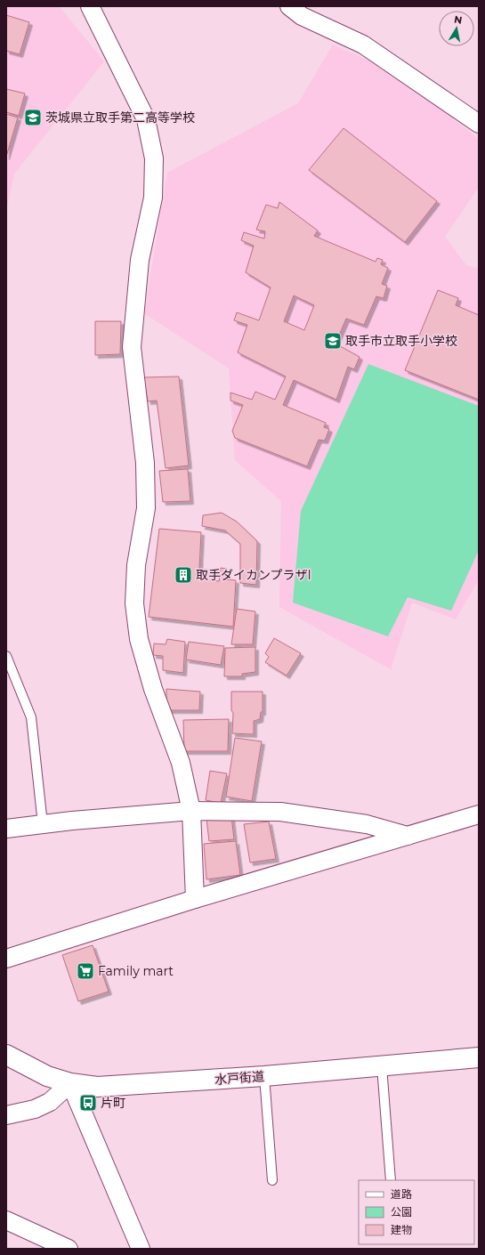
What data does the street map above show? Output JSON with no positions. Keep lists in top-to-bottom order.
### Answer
{
  "streets": {
    "main road": ["水戸街道"]
  },
  "places": {
    "school or university": ["茨城県立取手第二高等学校", "取手市立取手小学校"],
    "building": ["取手ダイカンプラザI"],
    "supermarket": ["Family mart"],
    "bus stop": ["片町"]
  },
  "legend": ["道路", "公園", "建物"],
  "north": "top"
}
